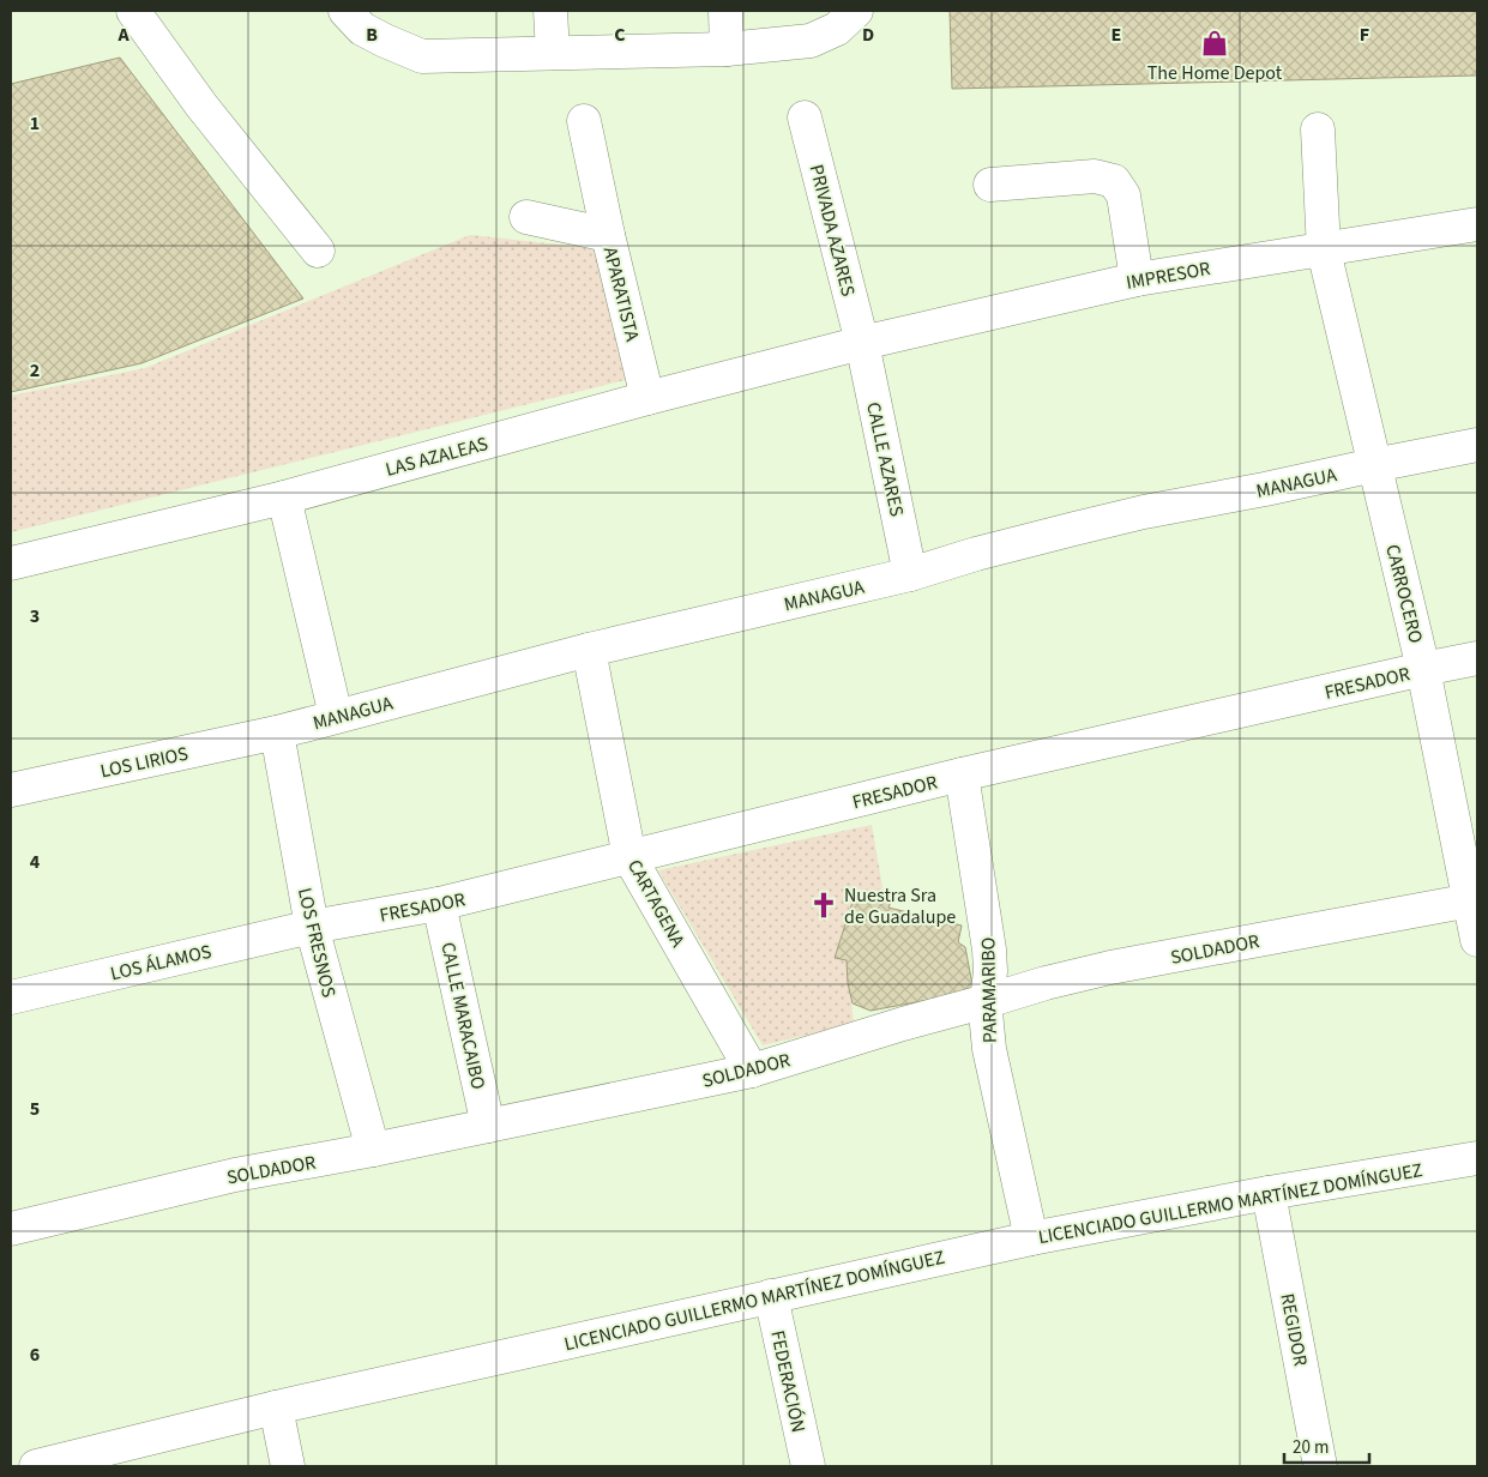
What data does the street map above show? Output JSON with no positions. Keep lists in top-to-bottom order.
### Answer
{
  "streets": {
    "street": [
      "PRIVADA AZARES",
      "IMPRESOR",
      "APARATISTA",
      "LAS AZALEAS",
      "CALLE AZARES",
      "MANAGUA",
      "CARROCERO",
      "FRESADOR",
      "LOS LIRIOS",
      "CARTAGENA",
      "LOS FRESNOS",
      "SOLDADOR",
      "LOS ÁLAMOS",
      "PARAMARIBO",
      "CALLE MARACAIBO",
      "LICENCIADO GUILLERMO MARTÍNEZ DOMÍNGUEZ",
      "REGIDOR",
      "FEDERACIÓN"
    ]
  },
  "crossings": [
    ["PRIVADA AZARES", "IMPRESOR"],
    ["PRIVADA AZARES", "LAS AZALEAS"],
    ["PRIVADA AZARES", "CALLE AZARES"],
    ["IMPRESOR", "LAS AZALEAS"],
    ["IMPRESOR", "CALLE AZARES"],
    ["IMPRESOR", "CARROCERO"],
    ["APARATISTA", "LAS AZALEAS"],
    ["LAS AZALEAS", "CALLE AZARES"],
    ["CALLE AZARES", "MANAGUA"],
    ["MANAGUA", "CARROCERO"],
    ["MANAGUA", "LOS LIRIOS"],
    ["MANAGUA", "CARTAGENA"],
    ["MANAGUA", "LOS FRESNOS"],
    ["CARROCERO", "FRESADOR"],
    ["CARROCERO", "SOLDADOR"],
    ["FRESADOR", "CARTAGENA"],
    ["FRESADOR", "LOS FRESNOS"],
    ["FRESADOR", "LOS ÁLAMOS"],
    ["FRESADOR", "PARAMARIBO"],
    ["FRESADOR", "CALLE MARACAIBO"],
    ["LOS LIRIOS", "LOS FRESNOS"],
    ["CARTAGENA", "SOLDADOR"],
    ["LOS FRESNOS", "SOLDADOR"],
    ["LOS FRESNOS", "LOS ÁLAMOS"],
    ["SOLDADOR", "PARAMARIBO"],
    ["SOLDADOR", "CALLE MARACAIBO"],
    ["PARAMARIBO", "LICENCIADO GUILLERMO MARTÍNEZ DOMÍNGUEZ"],
    ["LICENCIADO GUILLERMO MARTÍNEZ DOMÍNGUEZ", "REGIDOR"],
    ["LICENCIADO GUILLERMO MARTÍNEZ DOMÍNGUEZ", "FEDERACIÓN"]
  ],
  "places": {
    "shop": ["The Home Depot"],
    "church": ["Nuestra Sra de Guadalupe"]
  },
  "scale_bar": "20 m",
  "grid": {
    "columns": [
      "A",
      "B",
      "C",
      "D",
      "E",
      "F"
    ],
    "rows": [
      "1",
      "2",
      "3",
      "4",
      "5",
      "6"
    ]
  }
}
